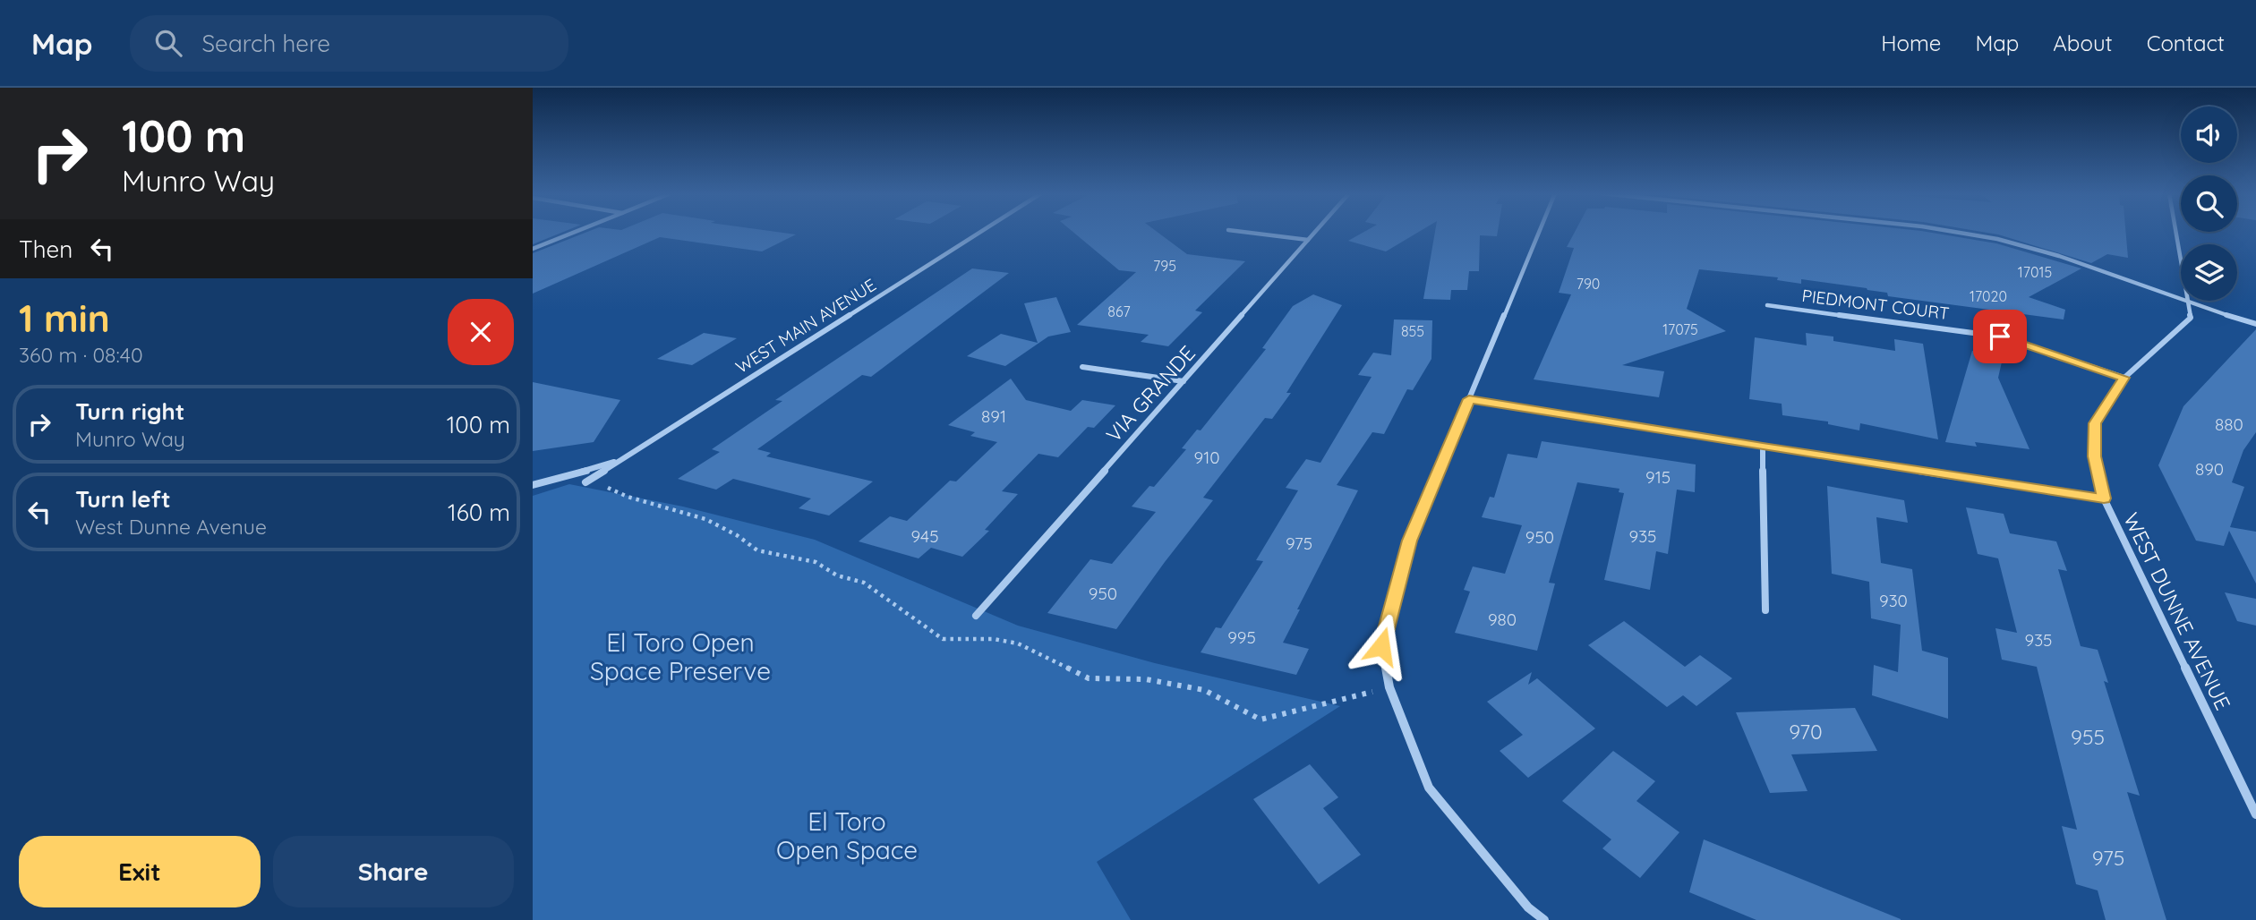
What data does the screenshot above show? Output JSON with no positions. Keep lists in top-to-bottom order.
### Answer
{
  "streets": {
    "street": [
      "PIEDMONT COURT",
      "WEST MAIN AVENUE",
      "VIA GRANDE",
      "WEST DUNNE AVENUE"
    ]
  },
  "crossings": [
    ["PIEDMONT COURT", "WEST DUNNE AVENUE"]
  ],
  "parks": ["El Toro Open Space Preserve", "El Toro Open Space"],
  "house_numbers": [
    "795",
    "17015",
    "790",
    "17020",
    "867",
    "17075",
    "855",
    "891",
    "880",
    "910",
    "890",
    "915",
    "945",
    "935",
    "950",
    "975",
    "950",
    "930",
    "980",
    "995",
    "935",
    "970",
    "955",
    "975"
  ],
  "page": {
    "header": "Map",
    "search": "Search here",
    "nav": [
      "Home",
      "Map",
      "About",
      "Contact"
    ],
    "turn": ["100 m", "Munro Way"],
    "then": "Then",
    "heading": ["1 min", "360 m · 08:40"],
    "list": [
      {
        "name": "Turn right",
        "note": "Munro Way",
        "value": "100 m"
      },
      {
        "name": "Turn left",
        "note": "West Dunne Avenue",
        "value": "160 m"
      }
    ],
    "buttons": ["Exit", "Share"]
  }
}
